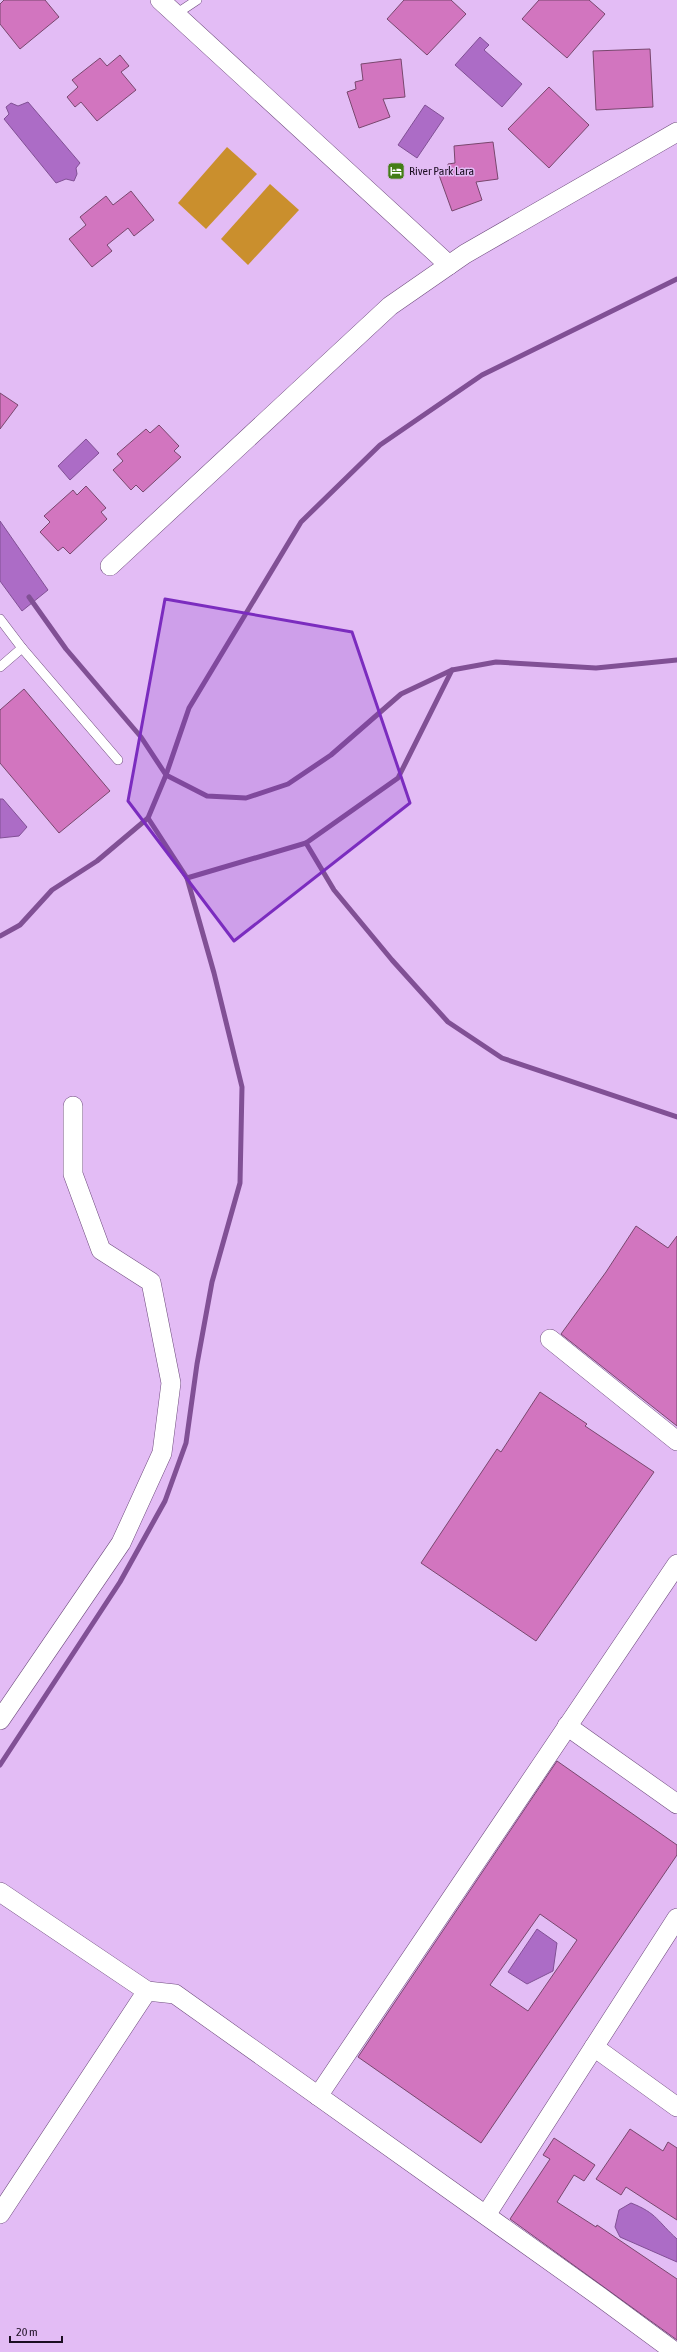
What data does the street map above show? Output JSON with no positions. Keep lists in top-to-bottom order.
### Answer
{
  "places": {
    "hotel": ["River Park Lara"]
  },
  "scale_bar": "20 m"
}
